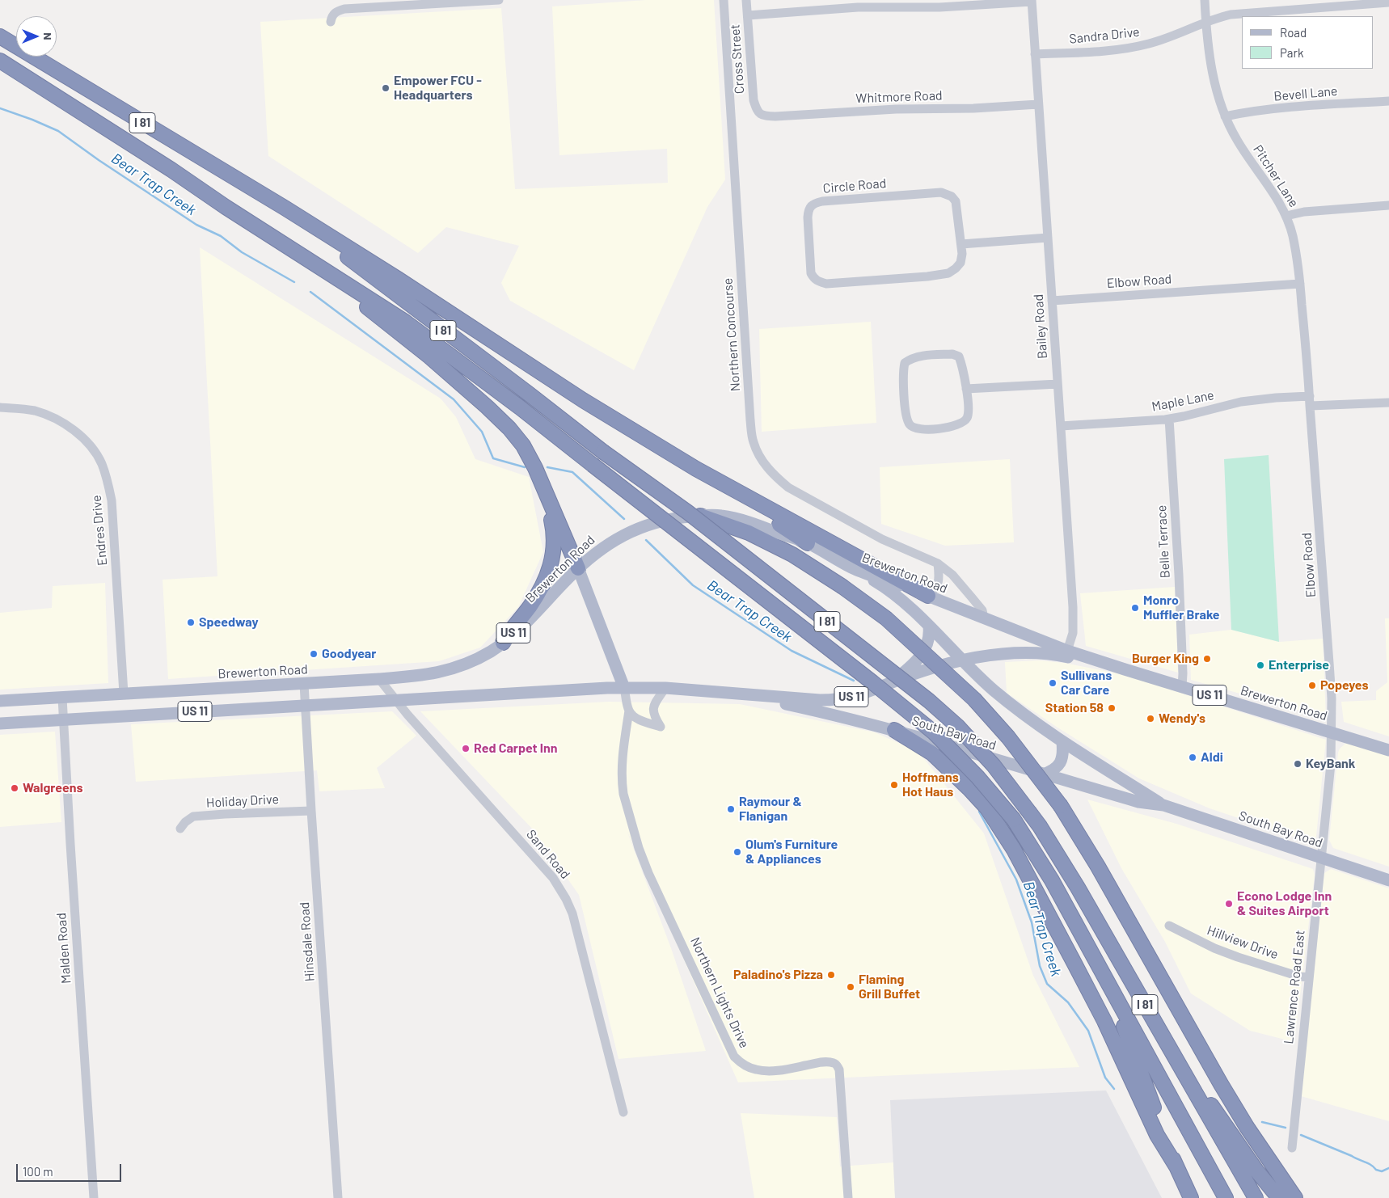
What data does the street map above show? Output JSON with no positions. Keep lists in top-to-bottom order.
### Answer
{
  "streets": {
    "highway": ["I 81"],
    "main road": ["Brewerton Road", "US 11", "South Bay Road"],
    "street": [
      "Sandra Drive",
      "Cross Street",
      "Bevell Lane",
      "Whitmore Road",
      "Pitcher Lane",
      "Circle Road",
      "Elbow Road",
      "Bailey Road",
      "Northern Concourse",
      "Maple Lane",
      "Endres Drive",
      "Belle Terrace",
      "Holiday Drive",
      "Sand Road",
      "Hinsdale Road",
      "Hillview Drive",
      "Malden Road",
      "Lawrence Road East",
      "Northern Lights Drive"
    ]
  },
  "crossings": [
    ["Sandra Drive", "Pitcher Lane"],
    ["Sandra Drive", "Bailey Road"],
    ["Cross Street", "Whitmore Road"],
    ["Bevell Lane", "Pitcher Lane"],
    ["Whitmore Road", "Bailey Road"],
    ["Pitcher Lane", "Elbow Road"],
    ["Pitcher Lane", "Maple Lane"],
    ["Elbow Road", "Bailey Road"],
    ["Elbow Road", "Maple Lane"],
    ["Elbow Road", "Brewerton Road"],
    ["Elbow Road", "Lawrence Road East"],
    ["Bailey Road", "Maple Lane"],
    ["Bailey Road", "Brewerton Road"],
    ["Northern Concourse", "Brewerton Road"],
    ["Maple Lane", "Belle Terrace"],
    ["Endres Drive", "Brewerton Road"],
    ["Belle Terrace", "Brewerton Road"],
    ["Brewerton Road", "South Bay Road"],
    ["Brewerton Road", "Sand Road"],
    ["Brewerton Road", "Hinsdale Road"],
    ["Brewerton Road", "Malden Road"],
    ["Brewerton Road", "Lawrence Road East"],
    ["South Bay Road", "Lawrence Road East"],
    ["Holiday Drive", "Hinsdale Road"],
    ["Hillview Drive", "Lawrence Road East"]
  ],
  "water": ["Bear Trap Creek"],
  "places": [
    "Empower FCU - Headquarters",
    "Monro Muffler Brake",
    "Speedway",
    "Goodyear",
    "Burger King",
    "Enterprise",
    "Sullivans Car Care",
    "Popeyes",
    "Station 58",
    "Wendy's",
    "Red Carpet Inn",
    "Aldi",
    "KeyBank",
    "Hoffmans Hot Haus",
    "Walgreens",
    "Raymour & Flanigan",
    "Olum's Furniture & Appliances",
    "Econo Lodge Inn & Suites Airport",
    "Paladino's Pizza",
    "Flaming Grill Buffet"
  ],
  "legend": ["Road", "Park"],
  "scale_bar": "100 m",
  "north": "right"
}
